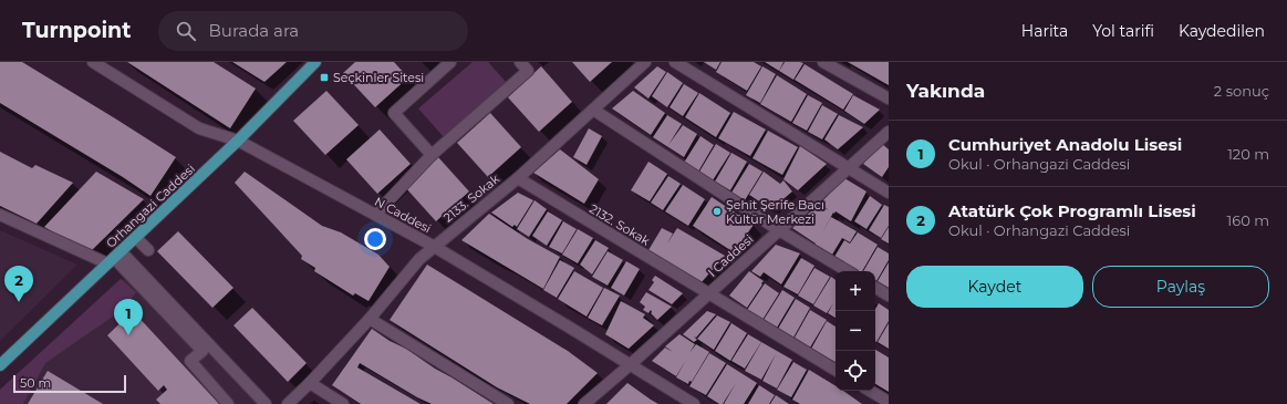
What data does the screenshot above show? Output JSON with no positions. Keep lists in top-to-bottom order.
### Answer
{
  "streets": {
    "main road": ["Orhangazi Caddesi"],
    "street": [
      "2133. Sokak",
      "N Caddesi",
      "2132. Sokak",
      "I Caddesi"
    ]
  },
  "crossings": [
    ["2133. Sokak", "N Caddesi"],
    ["2133. Sokak", "2132. Sokak"],
    ["Orhangazi Caddesi", "N Caddesi"],
    ["N Caddesi", "I Caddesi"],
    ["2132. Sokak", "I Caddesi"]
  ],
  "places": {
    "transit": ["Seçkinler Sitesi"],
    "other": ["Şehit Şerife Bacı Kültür Merkezi"]
  },
  "scale_bar": "50 m",
  "page": {
    "header": "Turnpoint",
    "search": "Burada ara",
    "nav": ["Harita", "Yol tarifi", "Kaydedilen"],
    "heading": ["Yakında", "2 sonuç"],
    "list": [
      {
        "mark": "1",
        "name": "Cumhuriyet Anadolu Lisesi",
        "note": "Okul · Orhangazi Caddesi",
        "value": "120 m"
      },
      {
        "mark": "2",
        "name": "Atatürk Çok Programlı Lisesi",
        "note": "Okul · Orhangazi Caddesi",
        "value": "160 m"
      }
    ],
    "buttons": ["Kaydet", "Paylaş"],
    "pins": ["2", "1"],
    "map_buttons": ["+", "−"],
    "scale": "50 m"
  }
}
